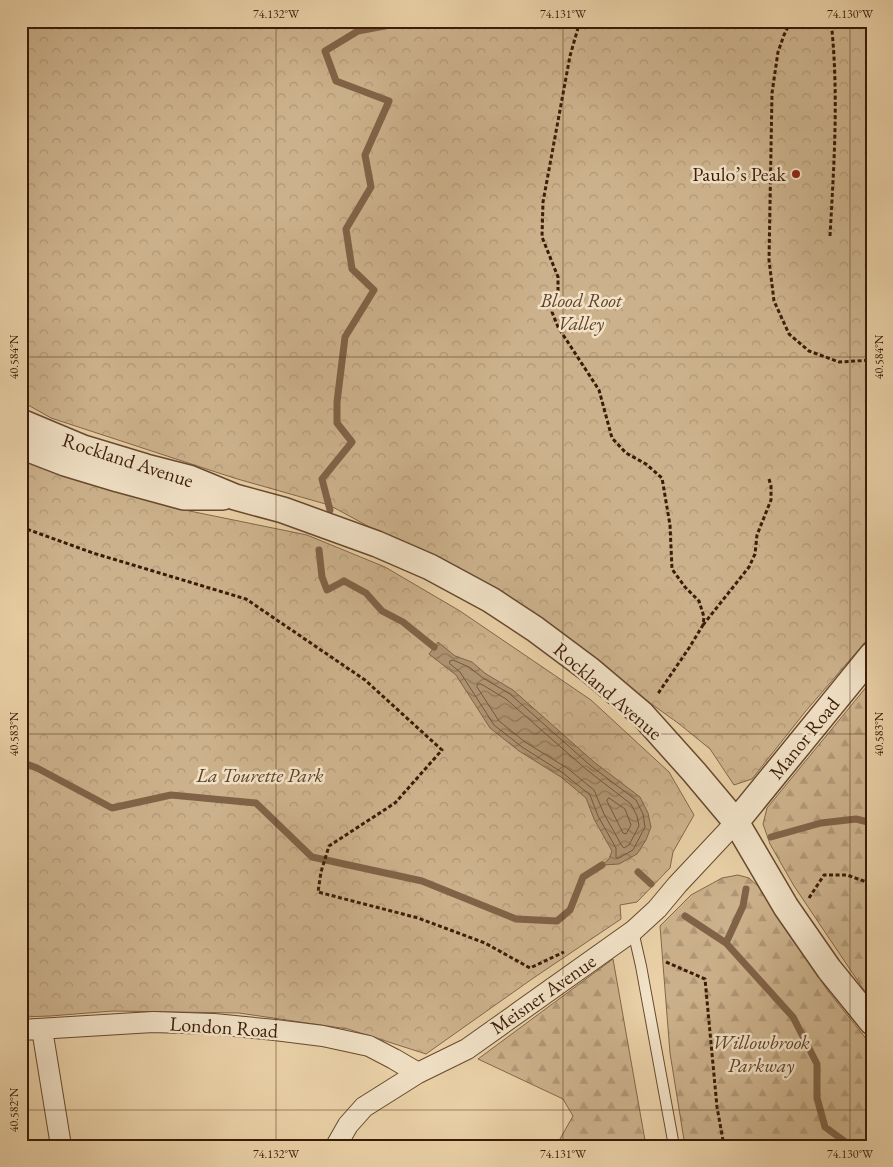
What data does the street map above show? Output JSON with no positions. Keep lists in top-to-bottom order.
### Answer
{
  "streets": {
    "street": [
      "Rockland Avenue",
      "Manor Road",
      "Meisner Avenue",
      "London Road"
    ]
  },
  "crossings": [
    ["Rockland Avenue", "Manor Road"],
    ["Rockland Avenue", "Meisner Avenue"],
    ["Manor Road", "Meisner Avenue"],
    ["Meisner Avenue", "London Road"]
  ],
  "parks": ["Blood Root Valley", "La Tourette Park", "Willowbrook Parkway"],
  "places": ["Paulo’s Peak"],
  "coordinates": [
    "74.132°W",
    "74.131°W",
    "74.130°W",
    "40.584°N",
    "40.583°N",
    "40.582°N"
  ]
}
